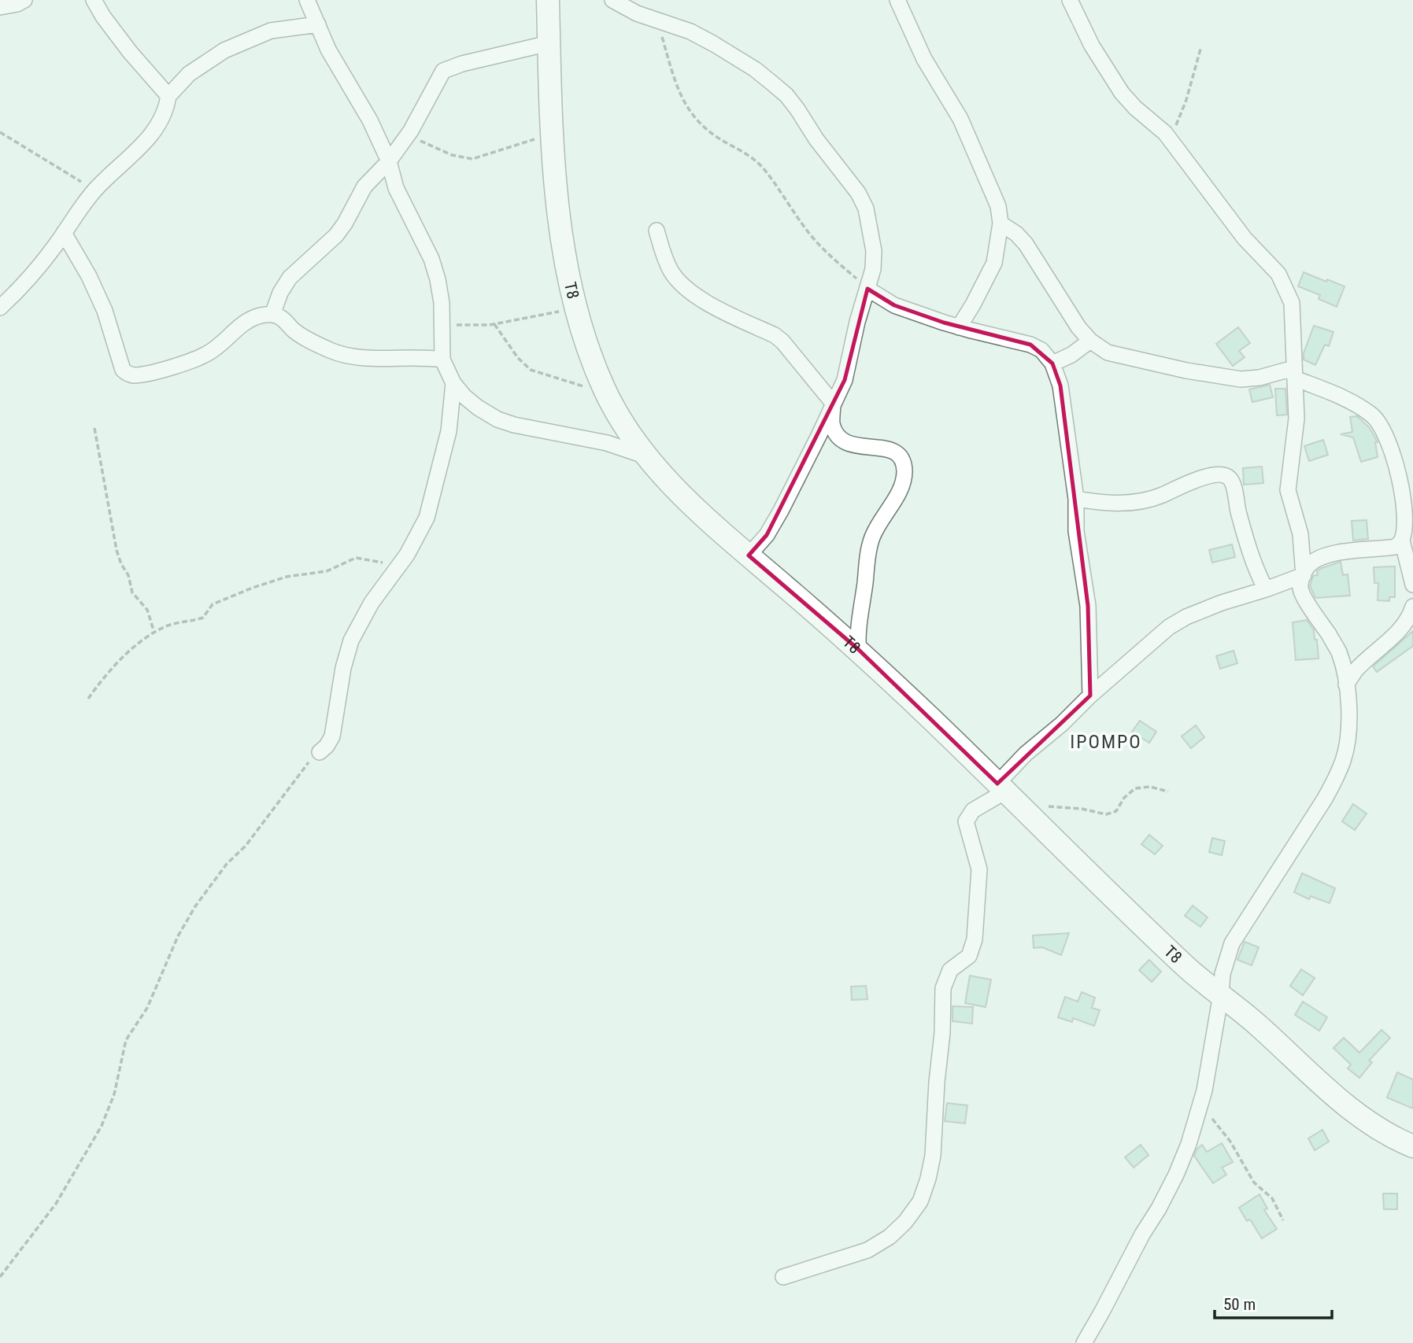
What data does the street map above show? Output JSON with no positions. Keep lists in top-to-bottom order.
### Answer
{
  "streets": {
    "street": ["T8"]
  },
  "districts": ["IPOMPO"],
  "scale_bar": "50 m"
}
